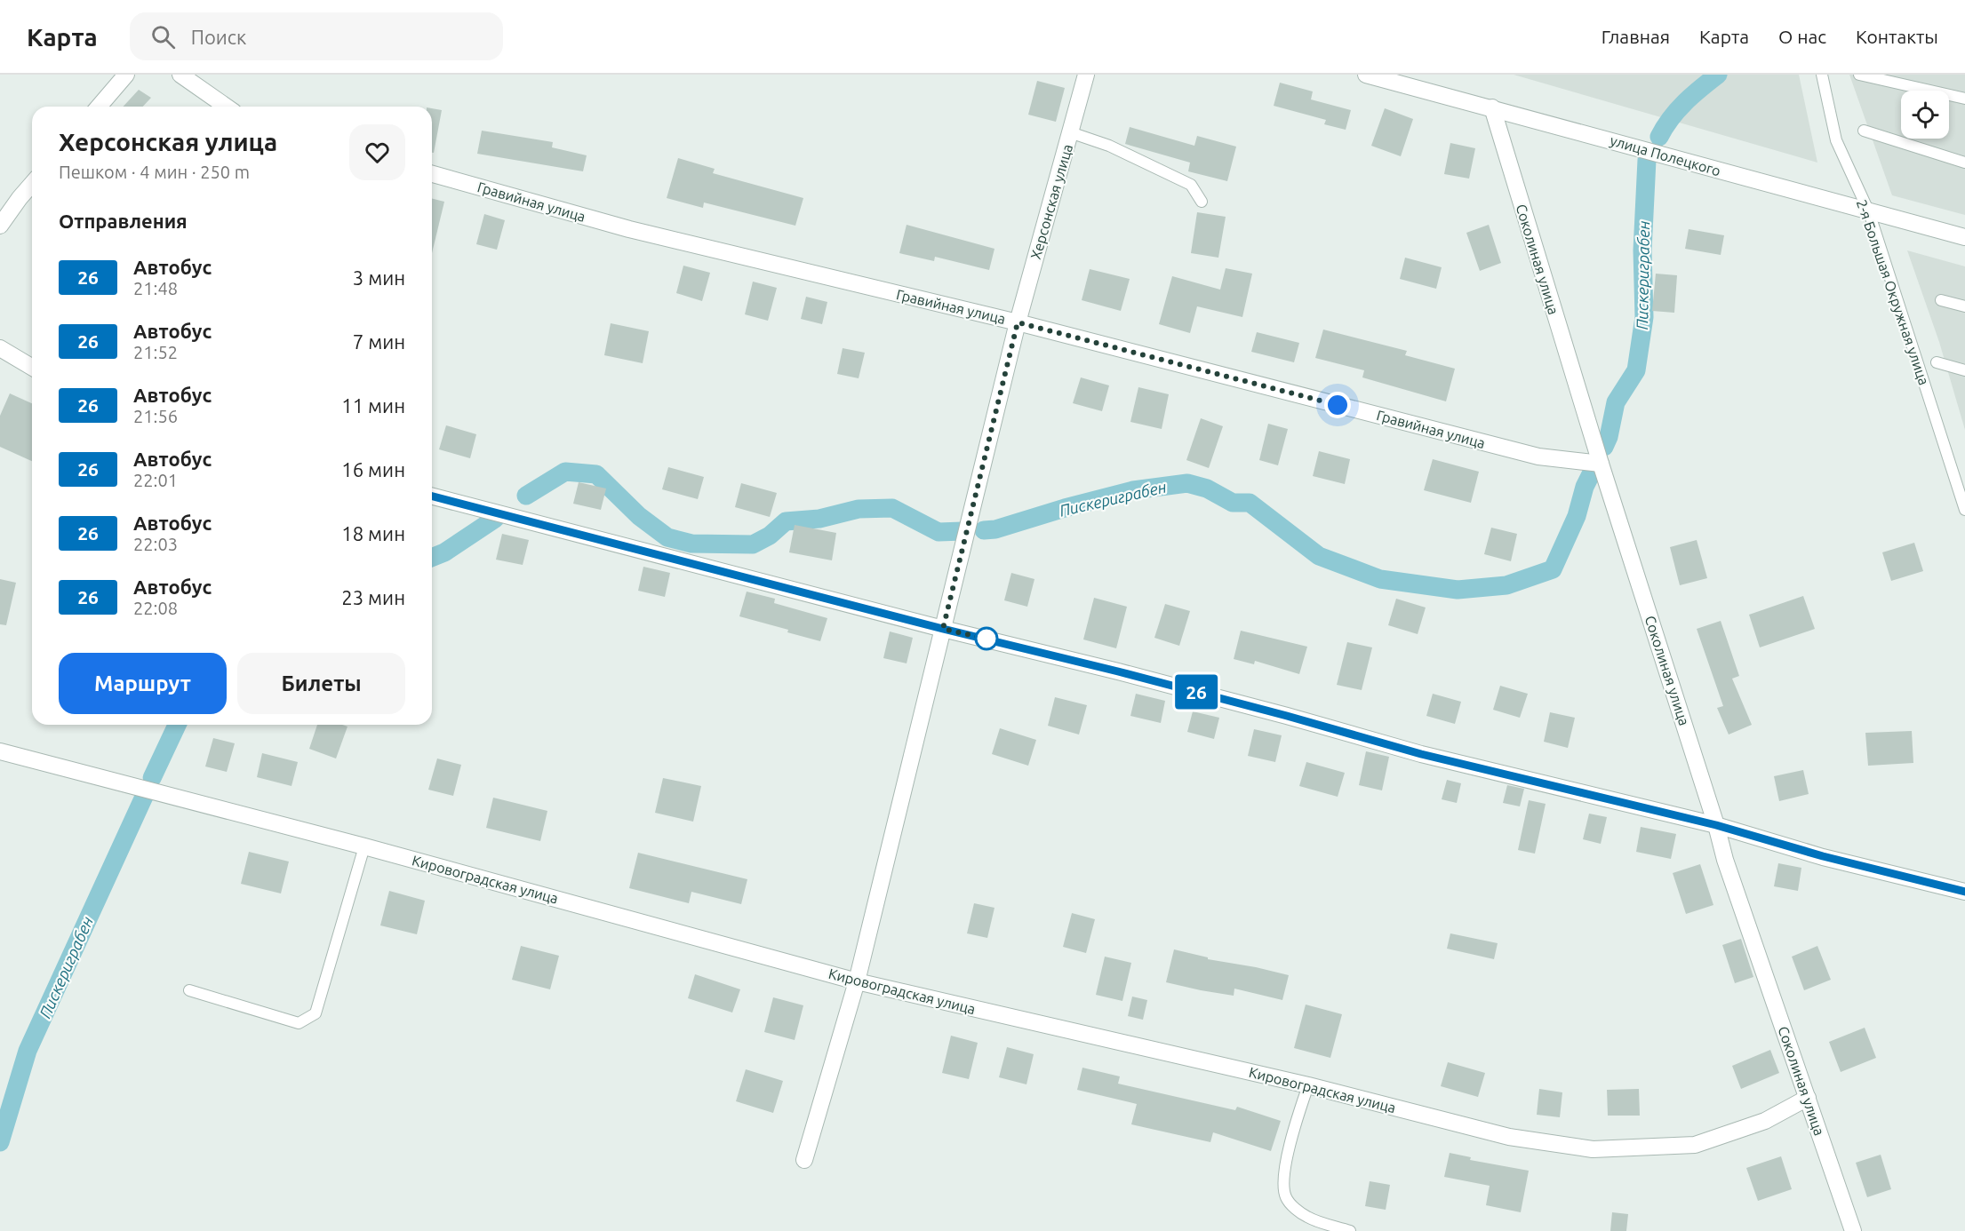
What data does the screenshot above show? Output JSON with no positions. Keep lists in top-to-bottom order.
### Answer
{
  "streets": {
    "street": [
      "улица Полецкого",
      "Гравийная улица",
      "Херсонская улица",
      "Соколиная улица",
      "Кировоградская улица"
    ],
    "lane": ["2-я Большая Окружная улица"]
  },
  "crossings": [
    ["улица Полецкого", "Соколиная улица"],
    ["улица Полецкого", "2-я Большая Окружная улица"],
    ["Гравийная улица", "Херсонская улица"],
    ["Гравийная улица", "Соколиная улица"],
    ["Херсонская улица", "Кировоградская улица"],
    ["Соколиная улица", "Кировоградская улица"]
  ],
  "water": ["Пискериграбен"],
  "lines": ["bus line 26"],
  "page": {
    "header": "Карта",
    "search": "Поиск",
    "nav": [
      "Главная",
      "Карта",
      "О нас",
      "Контакты"
    ],
    "on_map": "26",
    "heading": [
      ["Херсонская улица", "Пешком · 4 мин · 250 m"],
      "Отправления"
    ],
    "list": [
      {
        "mark": "26",
        "name": "Автобус",
        "note": "21:48",
        "value": "3 мин"
      },
      {
        "mark": "26",
        "name": "Автобус",
        "note": "21:52",
        "value": "7 мин"
      },
      {
        "mark": "26",
        "name": "Автобус",
        "note": "21:56",
        "value": "11 мин"
      },
      {
        "mark": "26",
        "name": "Автобус",
        "note": "22:01",
        "value": "16 мин"
      },
      {
        "mark": "26",
        "name": "Автобус",
        "note": "22:03",
        "value": "18 мин"
      },
      {
        "mark": "26",
        "name": "Автобус",
        "note": "22:08",
        "value": "23 мин"
      }
    ],
    "buttons": ["Маршрут", "Билеты"]
  }
}
